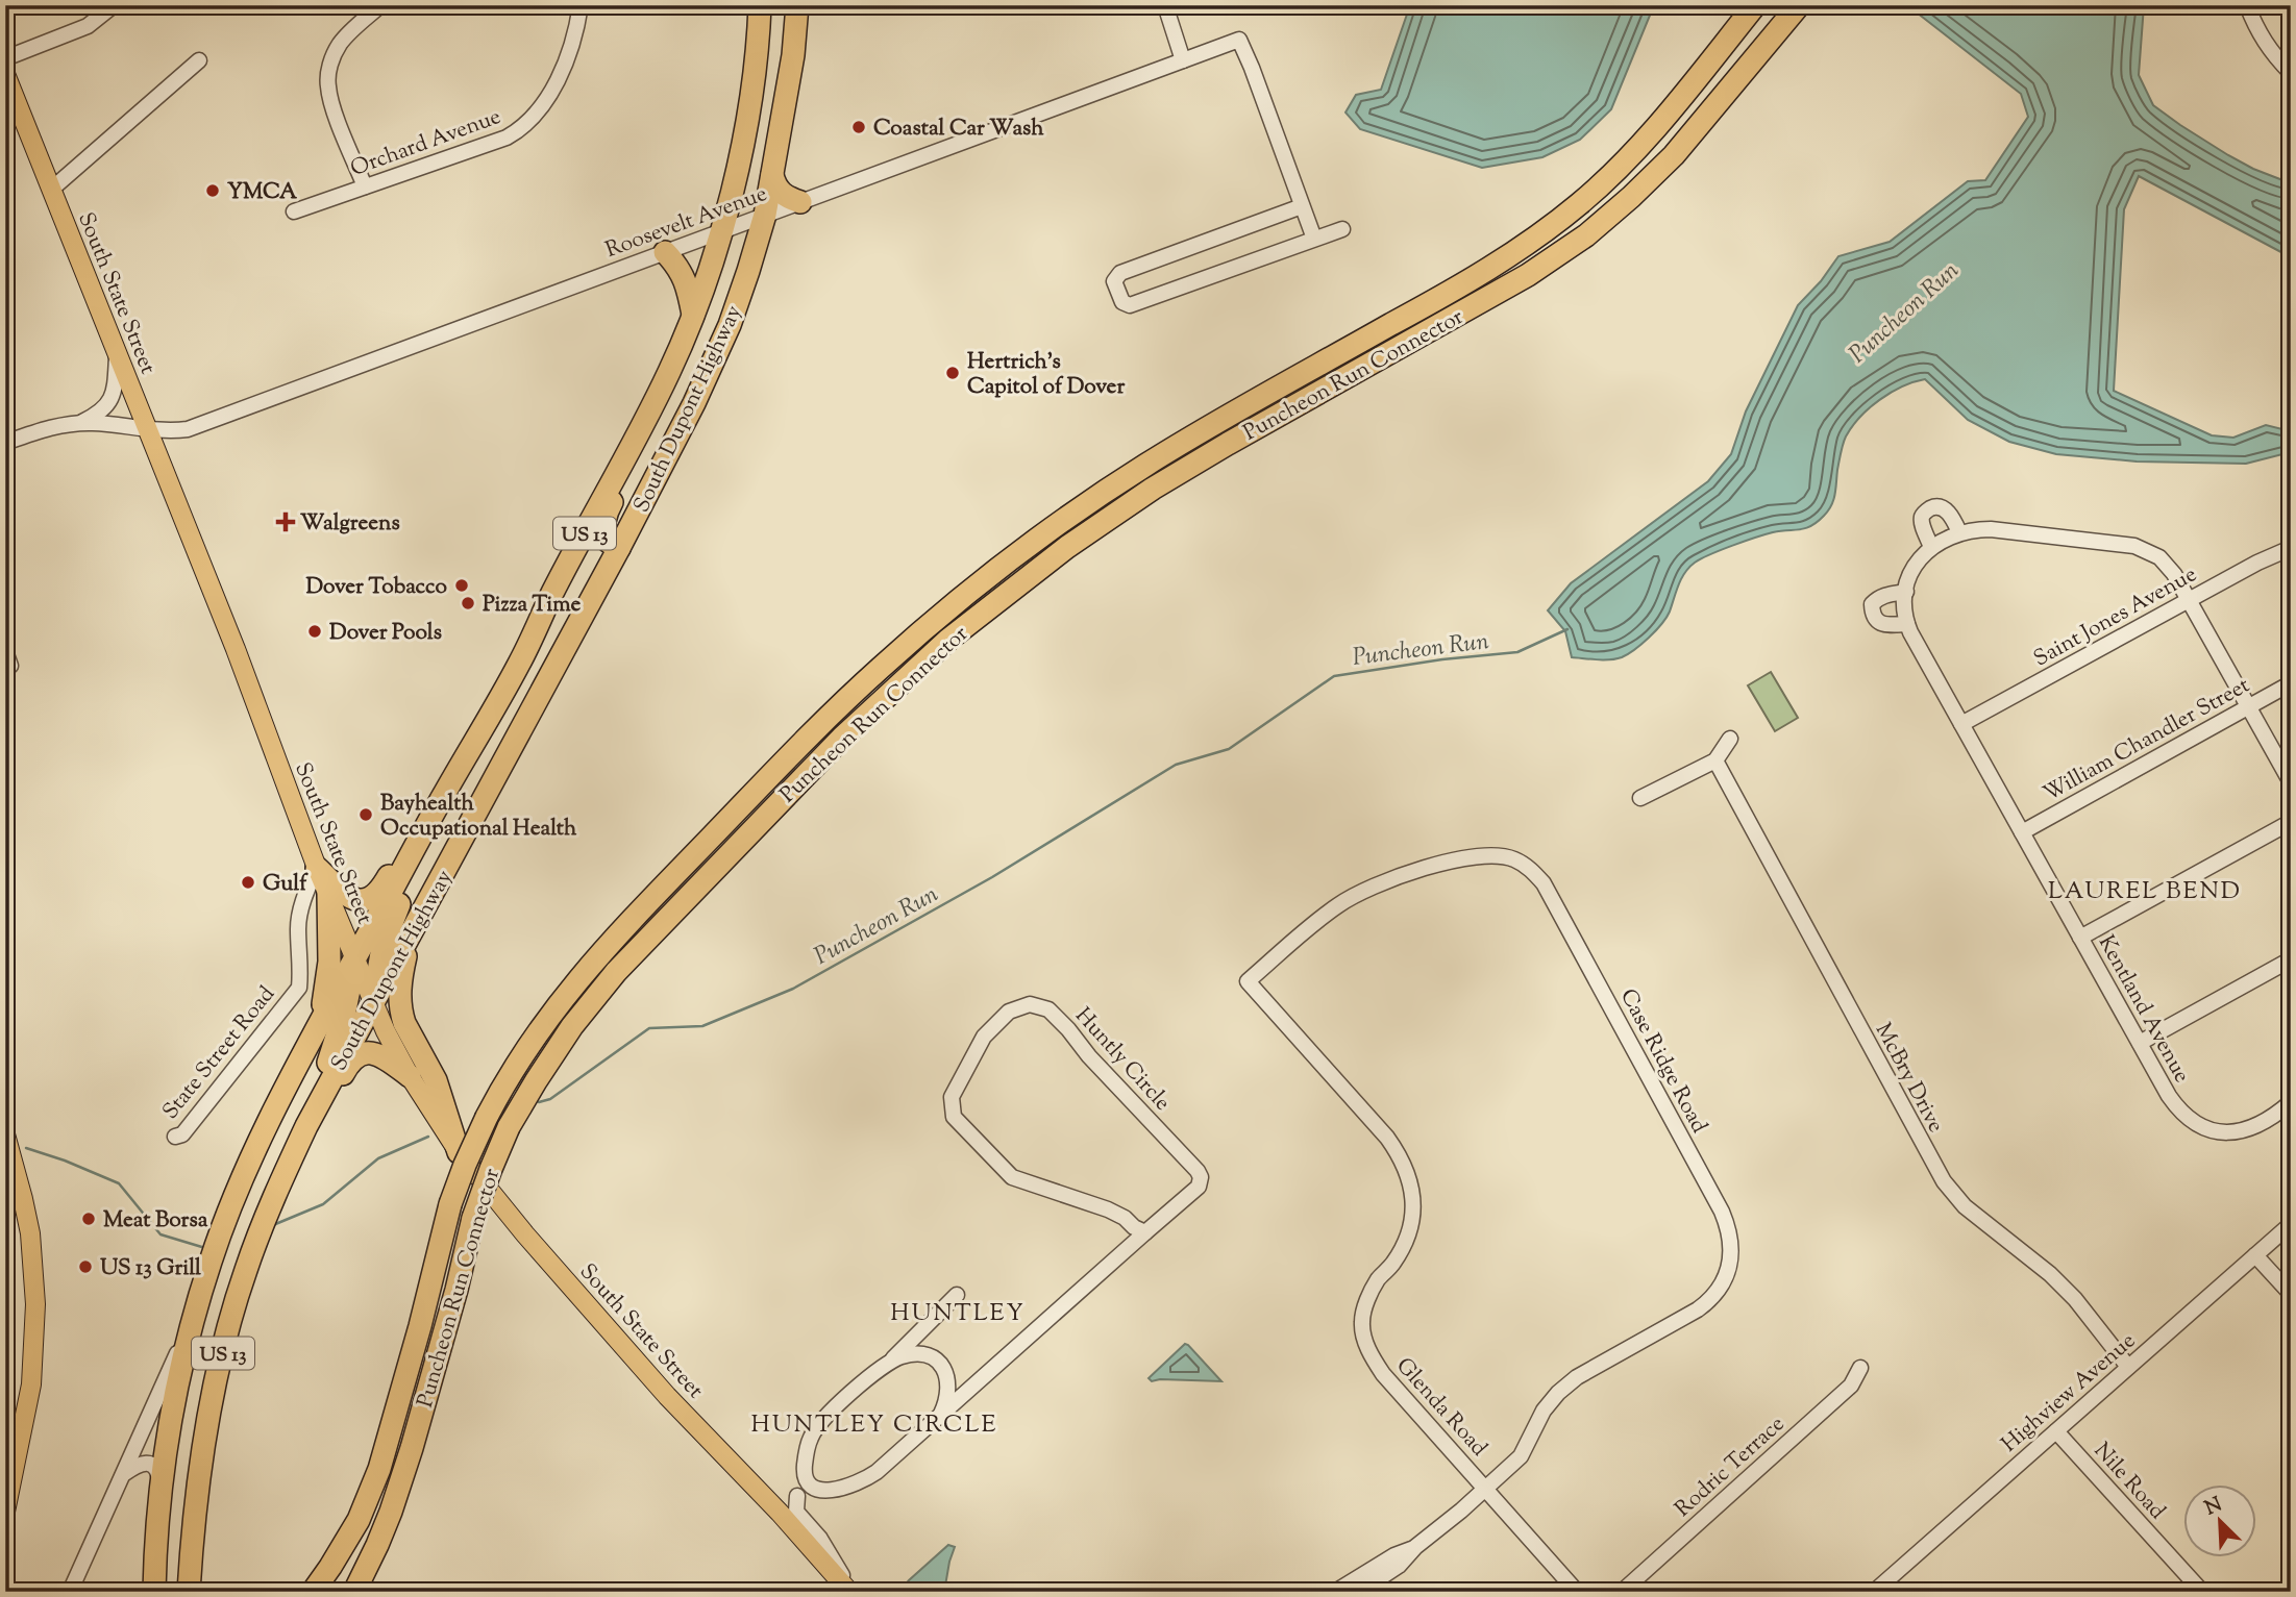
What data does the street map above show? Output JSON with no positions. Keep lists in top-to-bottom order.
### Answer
{
  "streets": {
    "highway": ["Puncheon Run Connector", "South Dupont Highway", "US 13"],
    "main road": ["South State Street"],
    "street": [
      "Orchard Avenue",
      "Roosevelt Avenue",
      "Saint Jones Avenue",
      "William Chandler Street",
      "Kentland Avenue",
      "State Street Road",
      "Huntly Circle",
      "Case Ridge Road",
      "McBry Drive",
      "Highview Avenue",
      "Glenda Road",
      "Rodric Terrace",
      "Nile Road"
    ]
  },
  "crossings": [
    ["Roosevelt Avenue", "South State Street"],
    ["Roosevelt Avenue", "South Dupont Highway"],
    ["South State Street", "South Dupont Highway"],
    ["South State Street", "State Street Road"],
    ["Saint Jones Avenue", "Kentland Avenue"],
    ["William Chandler Street", "Kentland Avenue"],
    ["Case Ridge Road", "Glenda Road"],
    ["McBry Drive", "Highview Avenue"],
    ["Highview Avenue", "Nile Road"]
  ],
  "districts": ["LAUREL BEND", "HUNTLEY", "HUNTLEY CIRCLE"],
  "water": ["Puncheon Run"],
  "places": {
    "other": [
      "Coastal Car Wash",
      "YMCA",
      "Hertrich’s Capitol of Dover",
      "Dover Tobacco",
      "Pizza Time",
      "Dover Pools",
      "Bayhealth Occupational Health",
      "Gulf",
      "Meat Borsa",
      "US 13 Grill"
    ],
    "health": ["Walgreens"]
  },
  "north": "top left"
}
